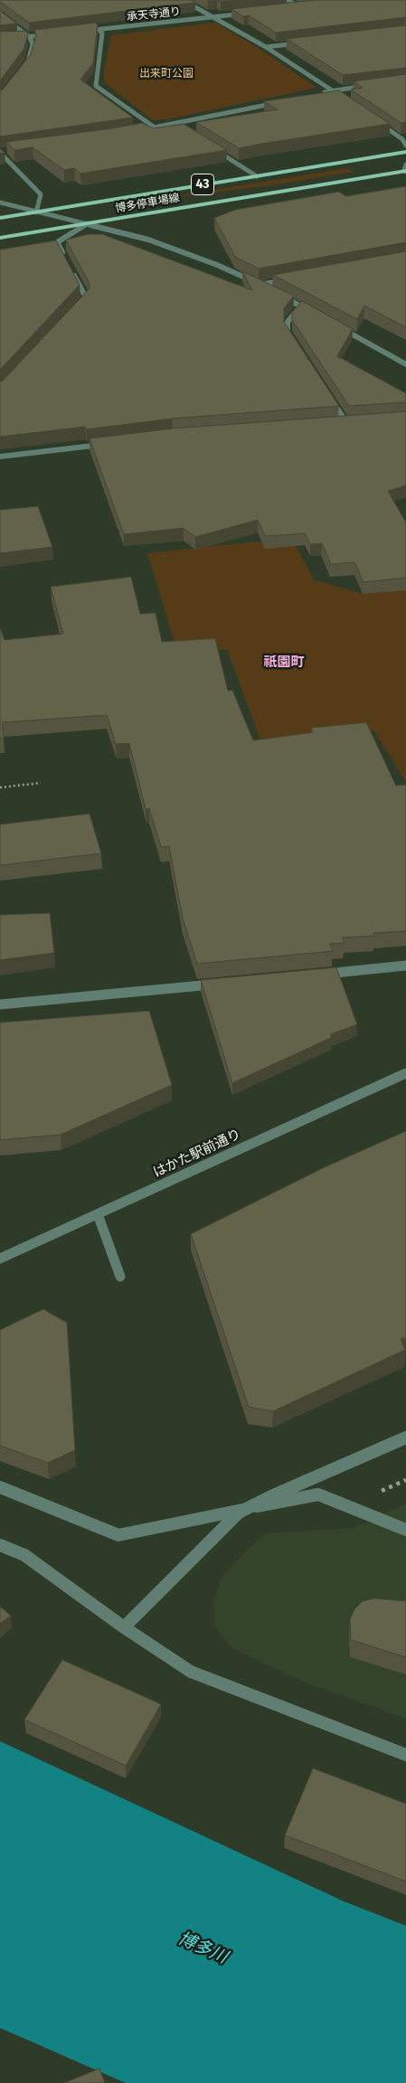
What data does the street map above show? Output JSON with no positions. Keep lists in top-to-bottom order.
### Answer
{
  "streets": {
    "main road": ["43", "博多停車場線"],
    "street": ["承天寺通り", "はかた駅前通り"]
  },
  "districts": ["祇園町"],
  "water": ["博多川"],
  "parks": ["出来町公園"]
}
